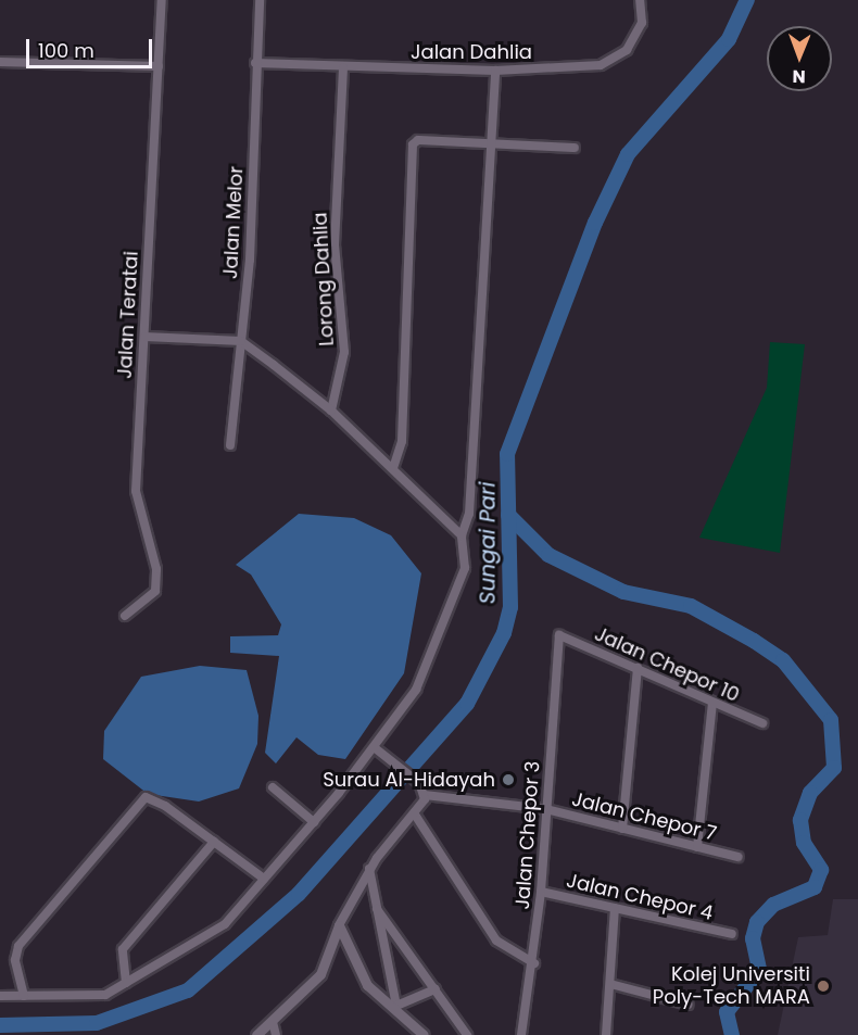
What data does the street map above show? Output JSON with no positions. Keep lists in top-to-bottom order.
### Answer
{
  "streets": {
    "street": [
      "Jalan Dahlia",
      "Jalan Melor",
      "Lorong Dahlia",
      "Jalan Teratai",
      "Jalan Chepor 10",
      "Jalan Chepor 7",
      "Jalan Chepor 3",
      "Jalan Chepor 4"
    ]
  },
  "crossings": [
    ["Jalan Dahlia", "Jalan Melor"],
    ["Jalan Dahlia", "Lorong Dahlia"],
    ["Jalan Chepor 10", "Jalan Chepor 3"],
    ["Jalan Chepor 7", "Jalan Chepor 3"],
    ["Jalan Chepor 3", "Jalan Chepor 4"]
  ],
  "water": ["Sungai Pari"],
  "places": ["Surau Al-Hidayah", "Kolej Universiti Poly-Tech MARA"],
  "scale_bar": "100 m",
  "north": "bottom"
}
